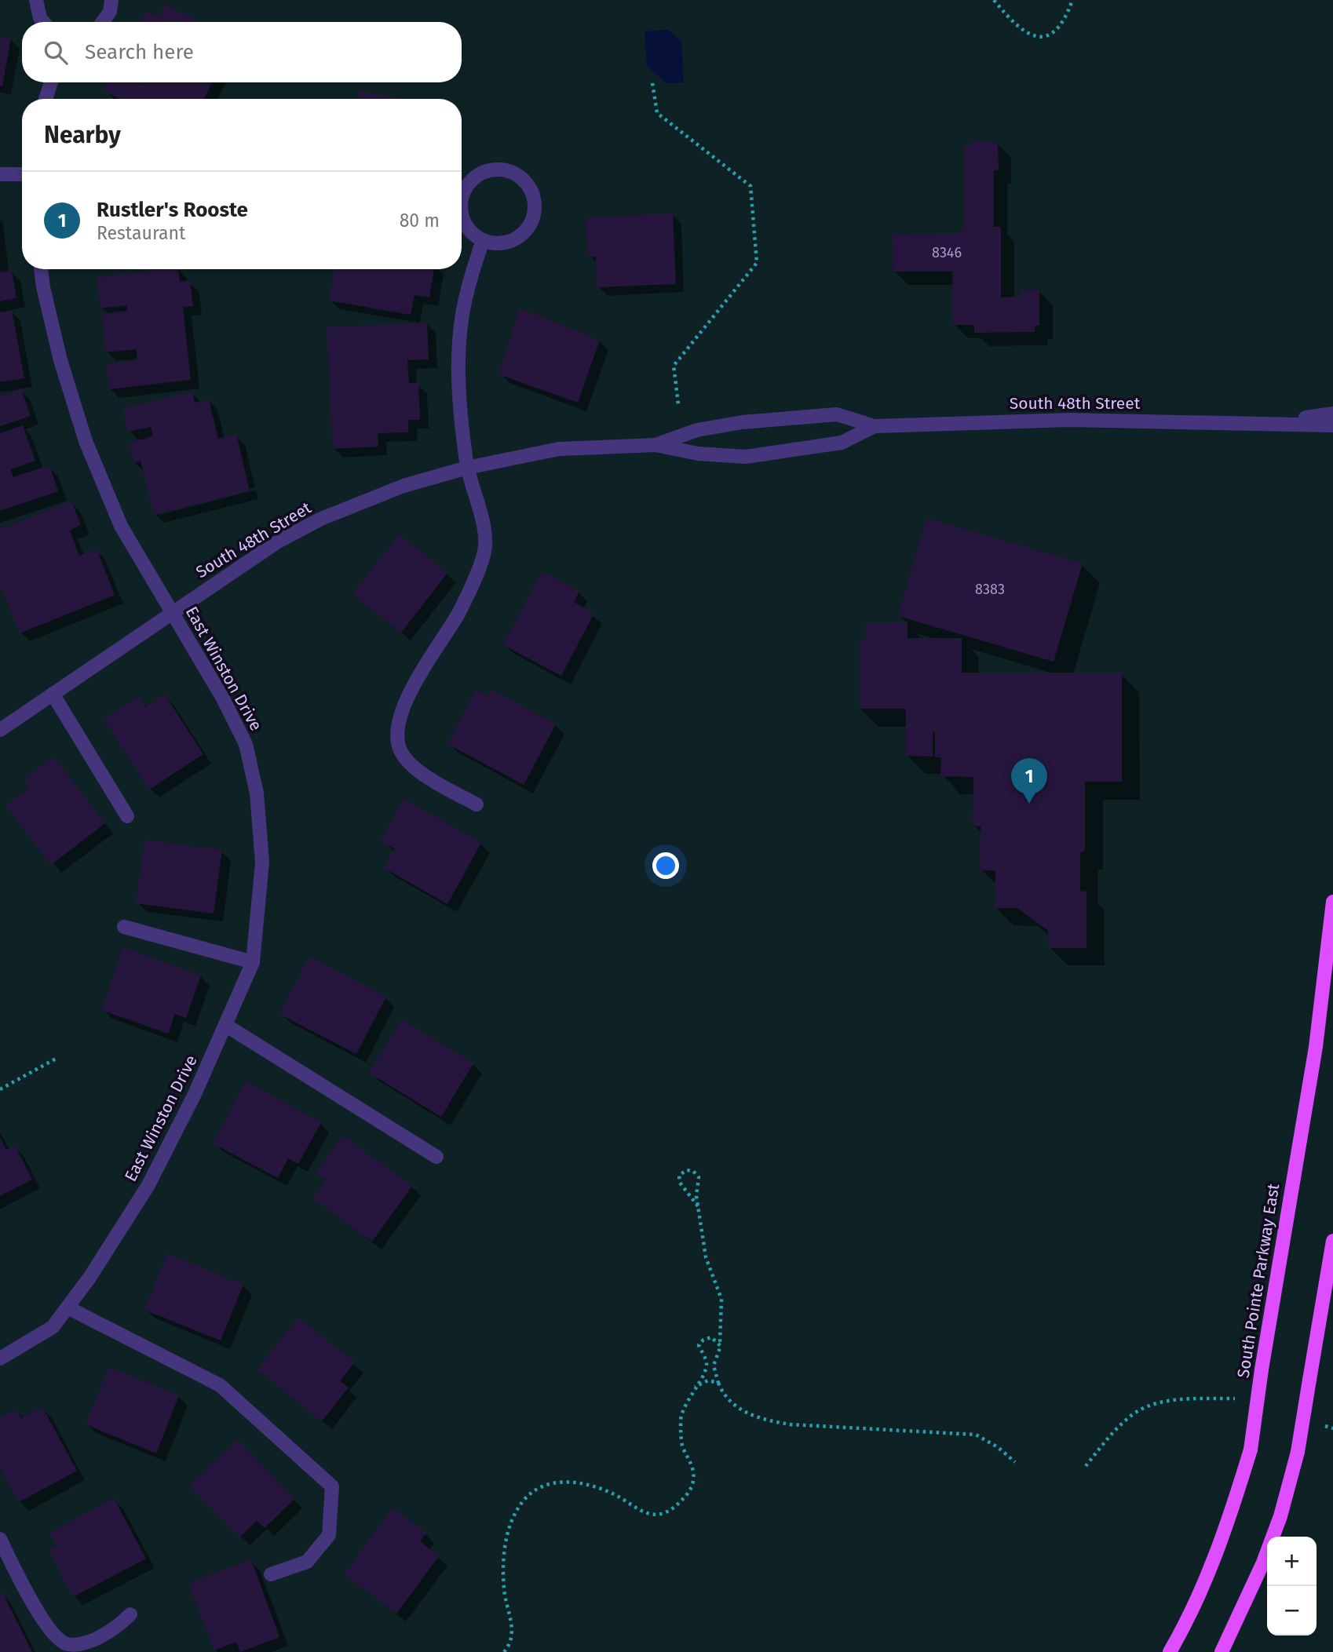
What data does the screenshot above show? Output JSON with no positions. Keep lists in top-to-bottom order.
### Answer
{
  "streets": {
    "main road": ["South Pointe Parkway East"],
    "street": ["South 48th Street", "East Winston Drive"]
  },
  "crossings": [
    ["South 48th Street", "East Winston Drive"]
  ],
  "house_numbers": ["8346", "8383"],
  "page": {
    "search": "Search here",
    "heading": "Nearby",
    "list": [
      {
        "mark": "1",
        "name": "Rustler's Rooste",
        "note": "Restaurant",
        "value": "80 m"
      }
    ],
    "pins": "1",
    "map_buttons": ["+", "−"]
  }
}
